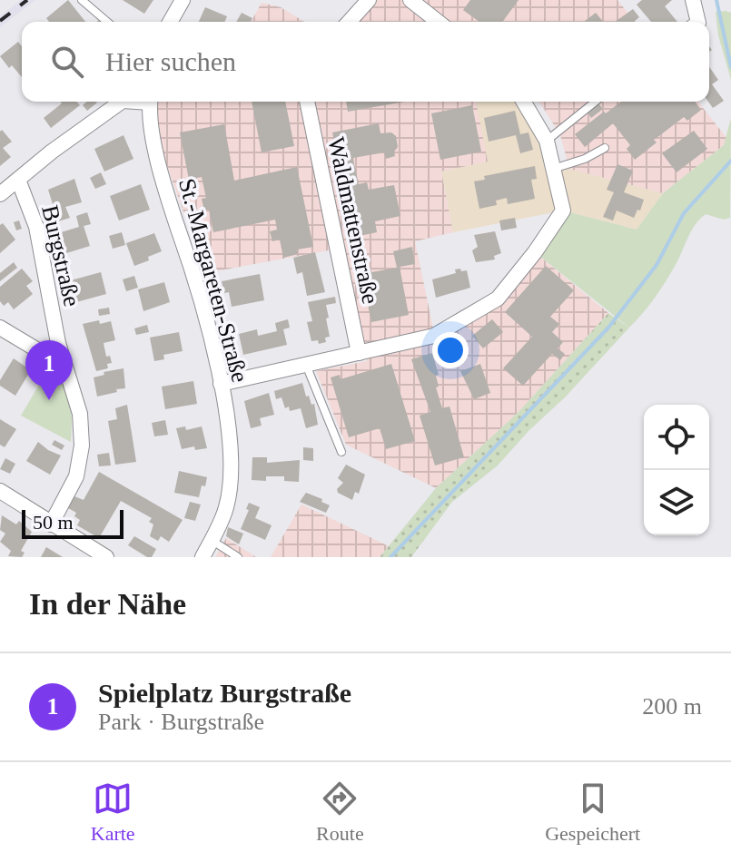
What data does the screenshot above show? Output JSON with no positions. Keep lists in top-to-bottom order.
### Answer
{
  "streets": {
    "street": ["Waldmattenstraße", "Burgstraße", "St.-Margareten-Straße"]
  },
  "scale_bar": "50 m",
  "page": {
    "search": "Hier suchen",
    "pins": "1",
    "scale": "50 m",
    "heading": "In der Nähe",
    "list": [
      {
        "mark": "1",
        "name": "Spielplatz Burgstraße",
        "note": "Park · Burgstraße",
        "value": "200 m"
      }
    ],
    "nav": ["Karte", "Route", "Gespeichert"]
  }
}
